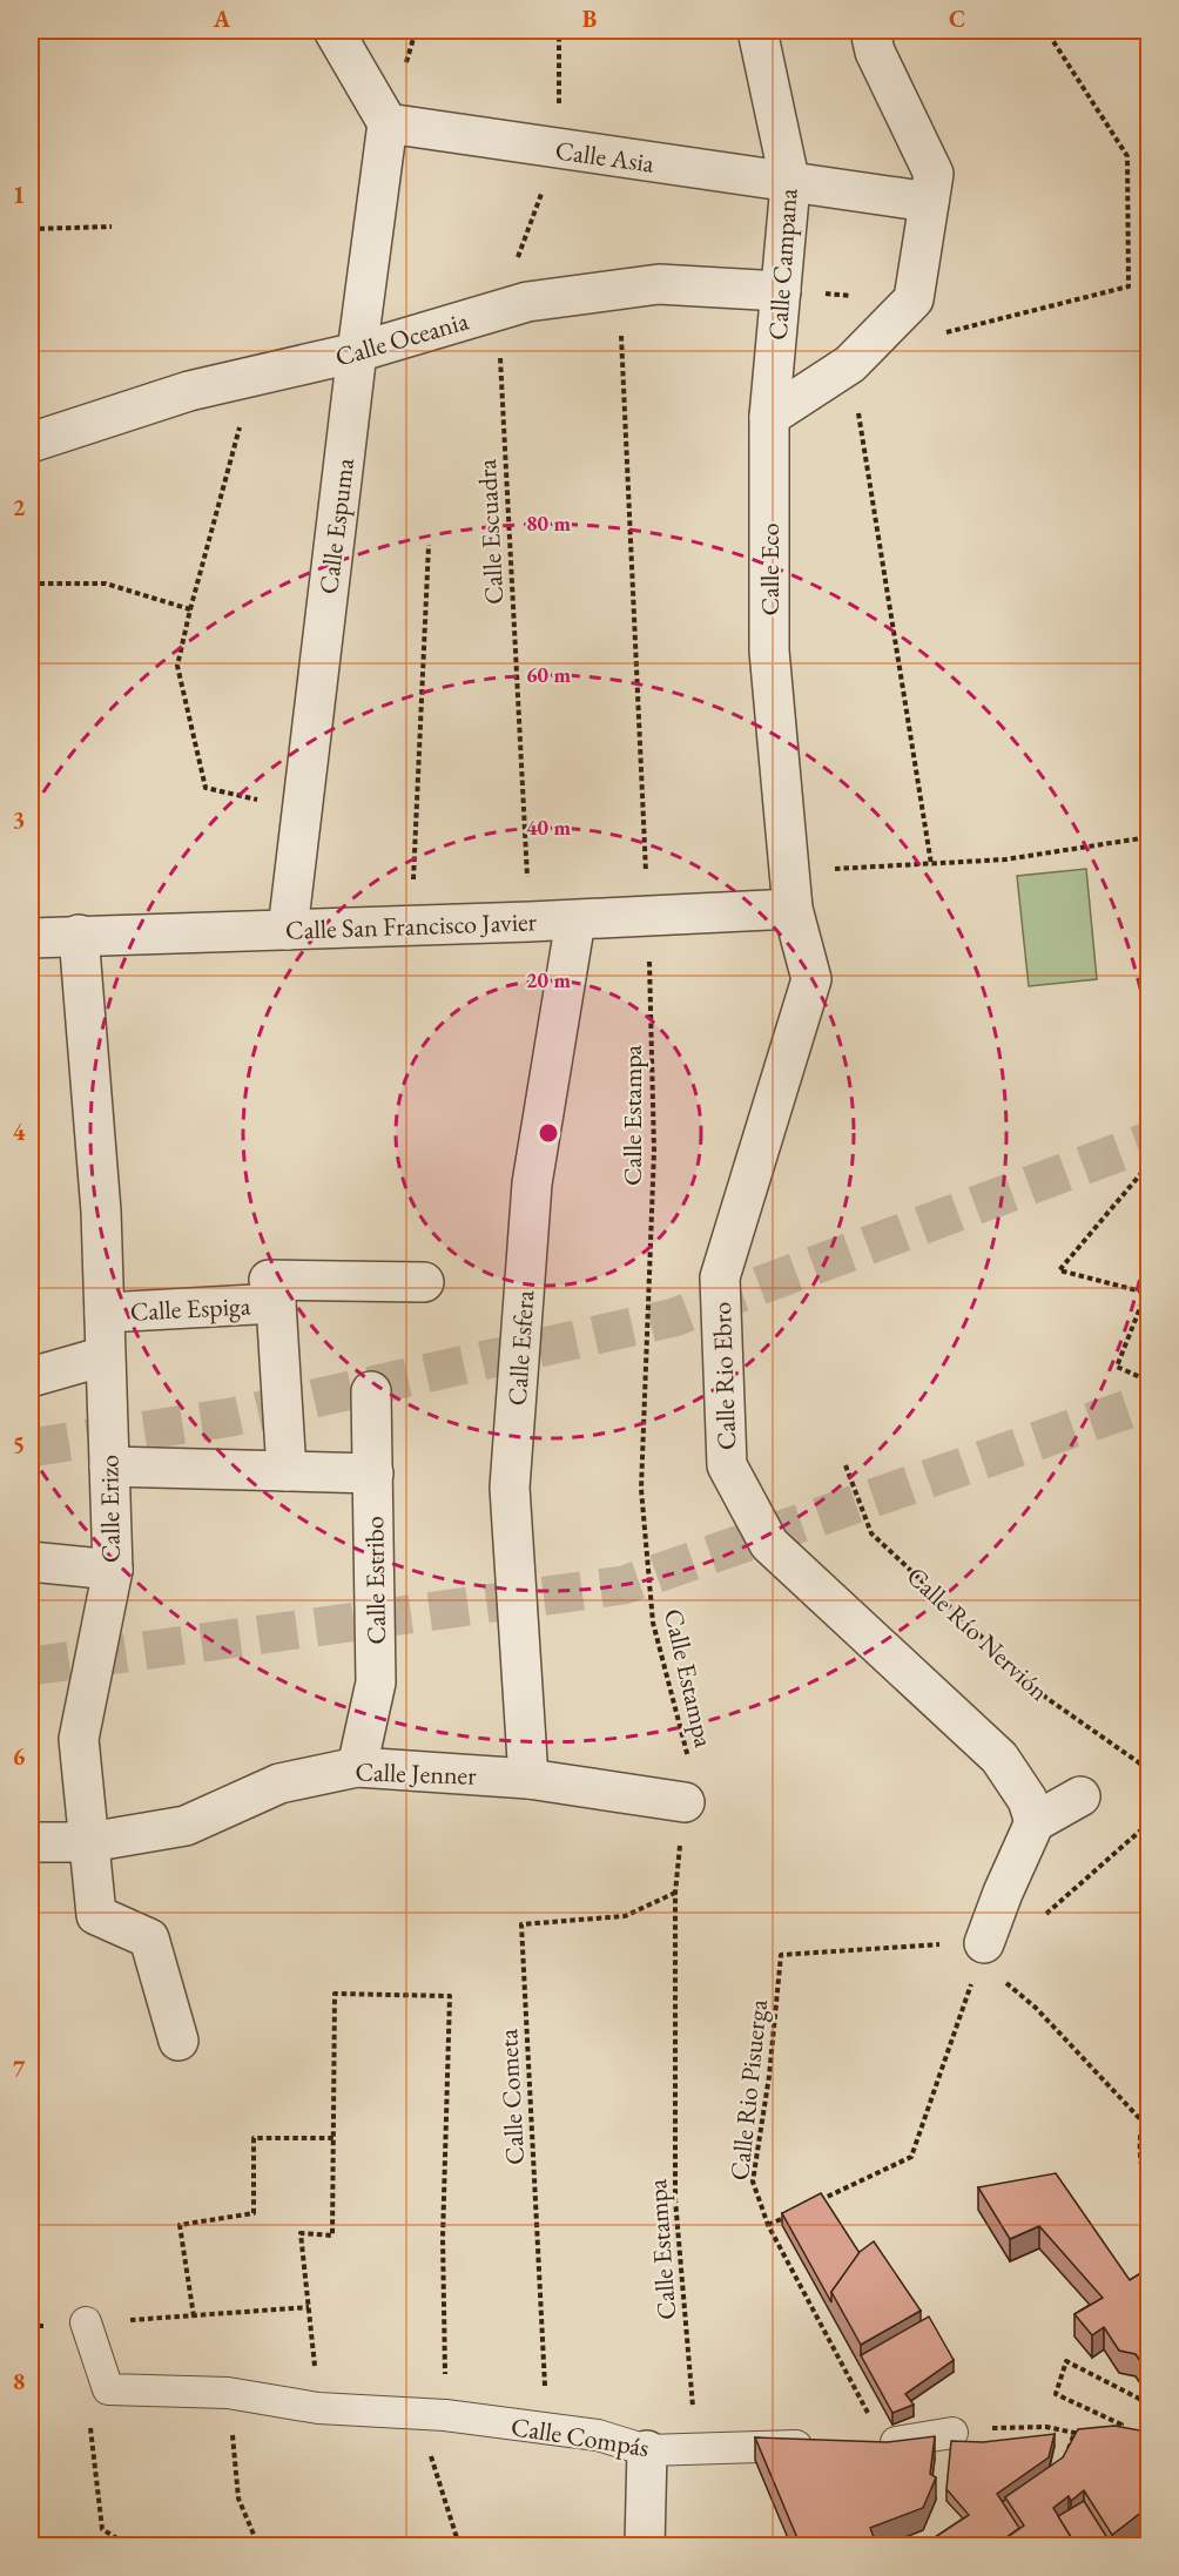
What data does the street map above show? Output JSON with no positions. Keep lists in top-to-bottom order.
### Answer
{
  "streets": {
    "street": [
      "Calle Asia",
      "Calle Campana",
      "Calle Oceania",
      "Calle Espuma",
      "Calle Eco",
      "Calle San Francisco Javier",
      "Calle Espiga",
      "Calle Esfera",
      "Calle Rio Ebro",
      "Calle Erizo",
      "Calle Estribo",
      "Calle Jenner"
    ],
    "lane": ["Calle Compás"],
    "path": [
      "Calle Escuadra",
      "Calle Estampa",
      "Calle Río Nervión",
      "Calle Rio Pisuerga",
      "Calle Cometa"
    ]
  },
  "crossings": [
    ["Calle Asia", "Calle Campana"],
    ["Calle Asia", "Calle Espuma"],
    ["Calle Asia", "Calle Escuadra"],
    ["Calle Campana", "Calle Oceania"],
    ["Calle Campana", "Calle Eco"],
    ["Calle Oceania", "Calle Espuma"],
    ["Calle Oceania", "Calle Escuadra"],
    ["Calle Espuma", "Calle San Francisco Javier"],
    ["Calle Escuadra", "Calle San Francisco Javier"],
    ["Calle Eco", "Calle San Francisco Javier"],
    ["Calle Eco", "Calle Rio Ebro"],
    ["Calle San Francisco Javier", "Calle Esfera"],
    ["Calle San Francisco Javier", "Calle Rio Ebro"],
    ["Calle San Francisco Javier", "Calle Erizo"],
    ["Calle Estampa", "Calle Jenner"],
    ["Calle Estampa", "Calle Cometa"],
    ["Calle Estampa", "Calle Compás"],
    ["Calle Espiga", "Calle Erizo"],
    ["Calle Esfera", "Calle Jenner"],
    ["Calle Erizo", "Calle Jenner"],
    ["Calle Estribo", "Calle Jenner"],
    ["Calle Cometa", "Calle Compás"]
  ],
  "grid": {
    "columns": ["A", "B", "C"],
    "rows": [
      "1",
      "2",
      "3",
      "4",
      "5",
      "6",
      "7",
      "8"
    ]
  },
  "rings": [
    "80 m",
    "60 m",
    "40 m",
    "20 m"
  ]
}
